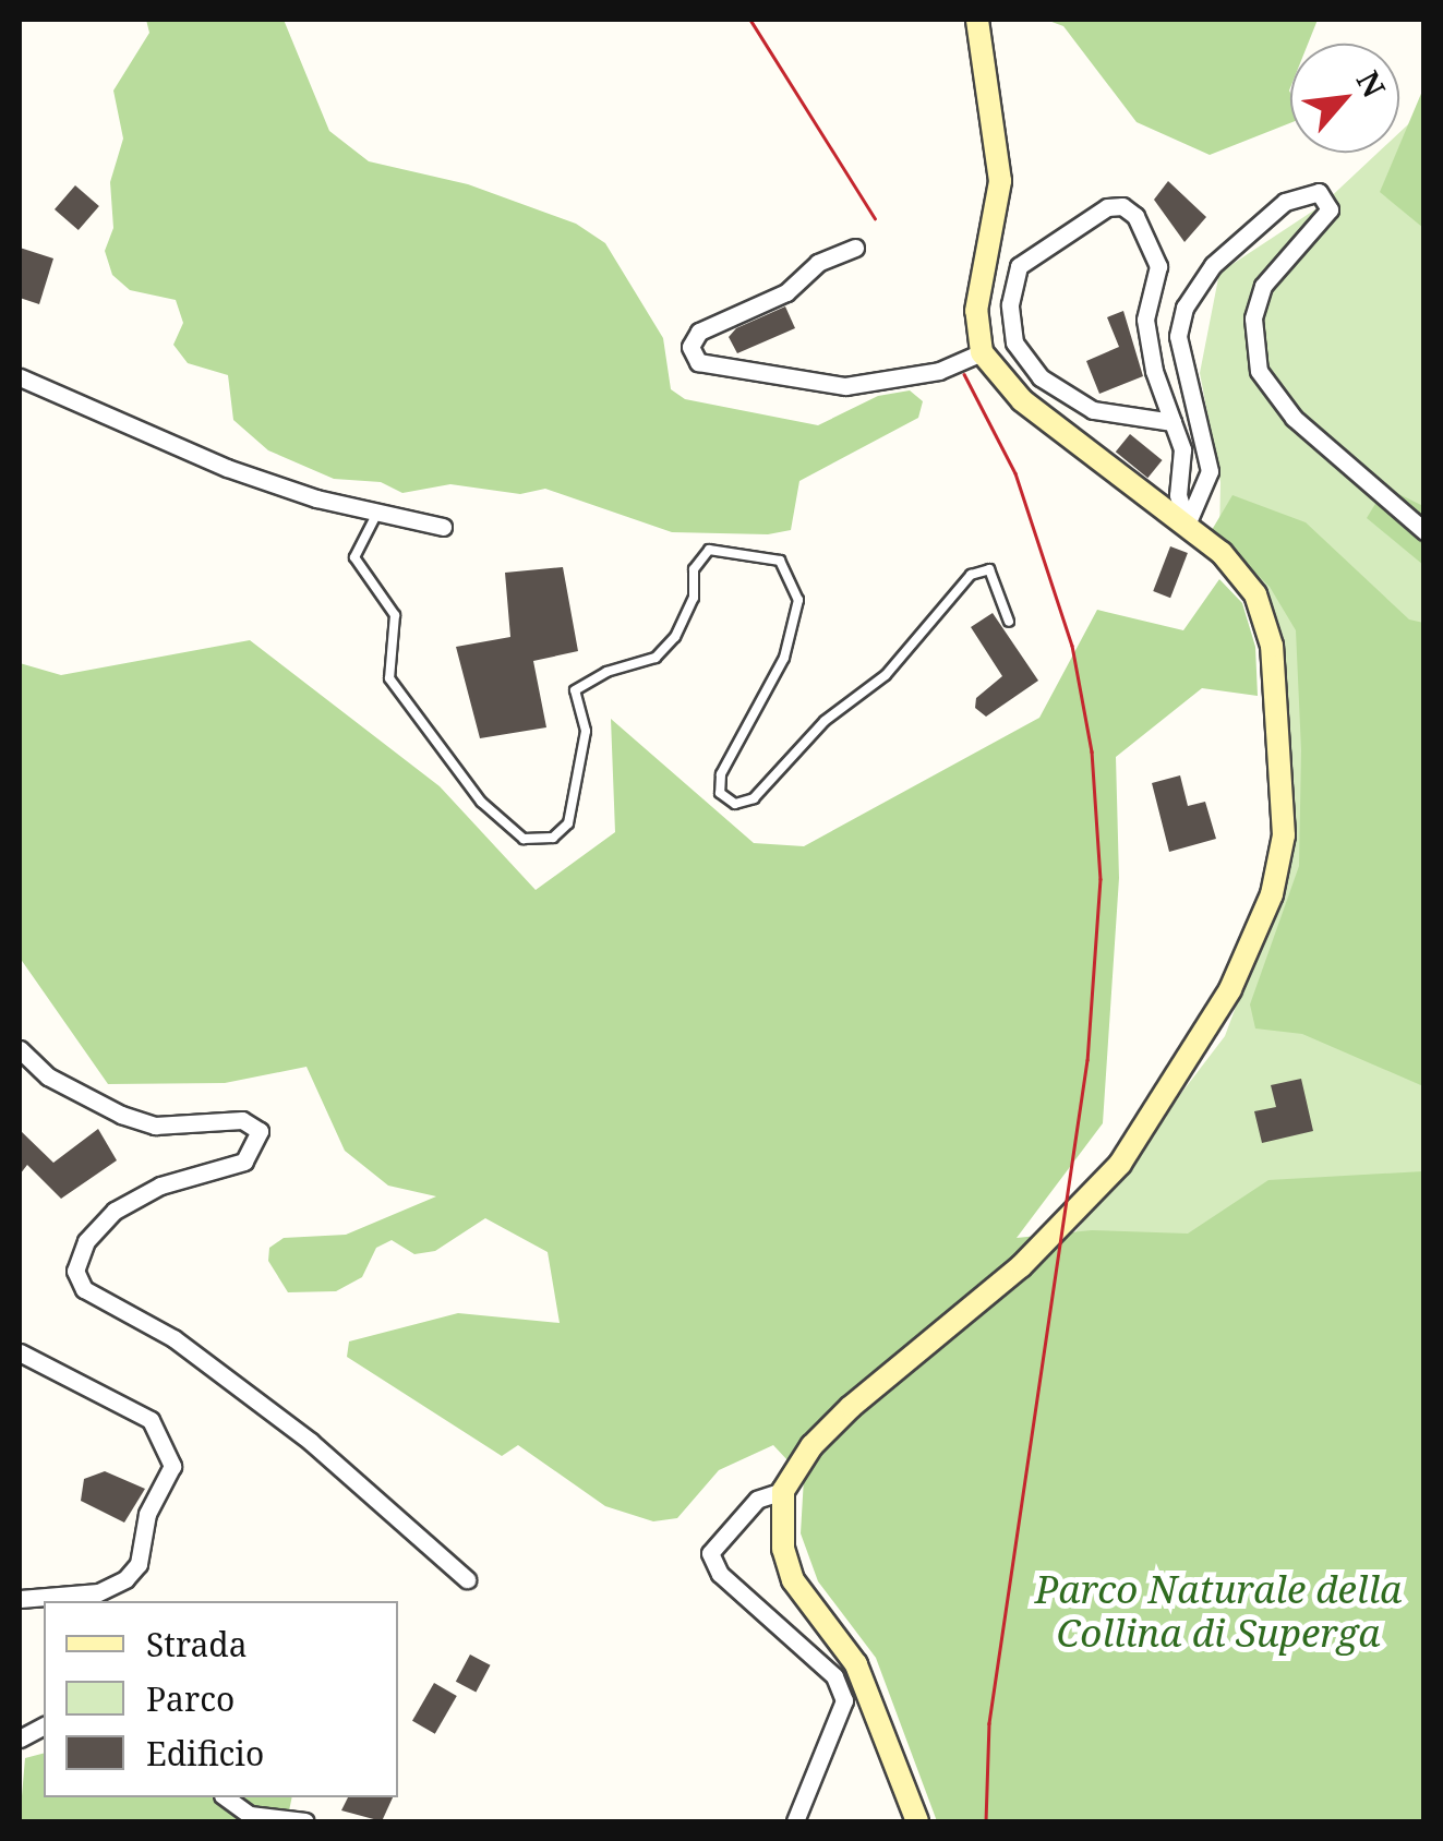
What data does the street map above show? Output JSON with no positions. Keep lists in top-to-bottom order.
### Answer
{
  "parks": ["Parco Naturale della Collina di Superga"],
  "legend": ["Strada", "Parco", "Edificio"],
  "north": "top right"
}
